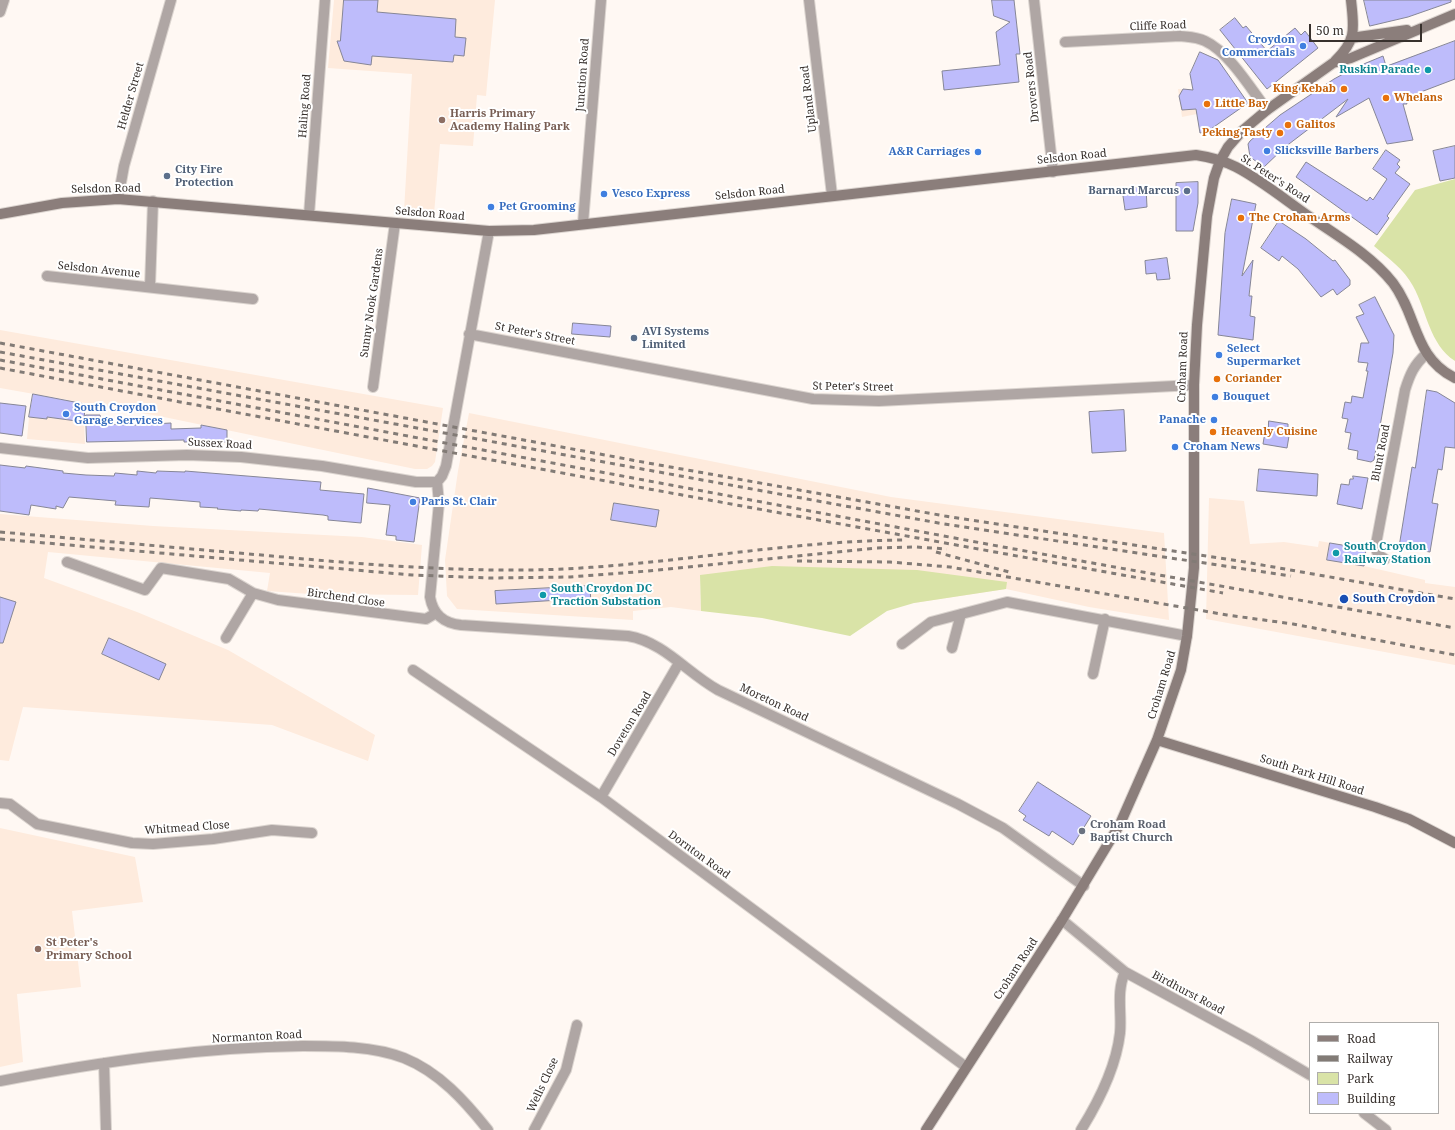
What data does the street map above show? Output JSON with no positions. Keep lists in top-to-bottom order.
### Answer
{
  "streets": {
    "main road": [
      "Selsdon Road",
      "St. Peter's Road",
      "Croham Road",
      "South Park Hill Road"
    ],
    "street": [
      "Cliffe Road",
      "Junction Road",
      "Drovers Road",
      "Helder Street",
      "Upland Road",
      "Haling Road",
      "Selsdon Avenue",
      "Sunny Nook Gardens",
      "St Peter's Street",
      "Sussex Road",
      "Blunt Road",
      "Birchend Close",
      "Moreton Road",
      "Doveton Road",
      "Whitmead Close",
      "Dornton Road",
      "Birdhurst Road",
      "Normanton Road",
      "Wells Close"
    ]
  },
  "crossings": [
    ["Junction Road", "Selsdon Road"],
    ["Drovers Road", "Selsdon Road"],
    ["Helder Street", "Selsdon Road"],
    ["Upland Road", "Selsdon Road"],
    ["Haling Road", "Selsdon Road"],
    ["Selsdon Road", "St. Peter's Road"],
    ["Selsdon Road", "Selsdon Avenue"],
    ["Selsdon Road", "Sunny Nook Gardens"],
    ["Selsdon Road", "Croham Road"],
    ["St. Peter's Road", "Croham Road"],
    ["St. Peter's Road", "Blunt Road"],
    ["St Peter's Street", "Croham Road"],
    ["Croham Road", "Moreton Road"],
    ["Croham Road", "South Park Hill Road"],
    ["Croham Road", "Dornton Road"],
    ["Croham Road", "Birdhurst Road"],
    ["Birchend Close", "Moreton Road"],
    ["Moreton Road", "Doveton Road"],
    ["Doveton Road", "Dornton Road"]
  ],
  "places": [
    "Croydon Commercials",
    "Ruskin Parade",
    "King Kebab",
    "Whelans",
    "Little Bay",
    "Harris Primary Academy Haling Park",
    "Galitos",
    "Peking Tasty",
    "Slicksville Barbers",
    "A&R Carriages",
    "City Fire Protection",
    "Barnard Marcus",
    "Vesco Express",
    "Pet Grooming",
    "The Croham Arms",
    "AVI Systems Limited",
    "Select Supermarket",
    "Coriander",
    "Bouquet",
    "South Croydon Garage Services",
    "Panache",
    "Heavenly Cuisine",
    "Croham News",
    "Paris St. Clair",
    "South Croydon Railway Station",
    "South Croydon DC Traction Substation",
    "South Croydon",
    "Croham Road Baptist Church",
    "St Peter's Primary School"
  ],
  "legend": [
    "Road",
    "Railway",
    "Park",
    "Building"
  ],
  "scale_bar": "50 m"
}
